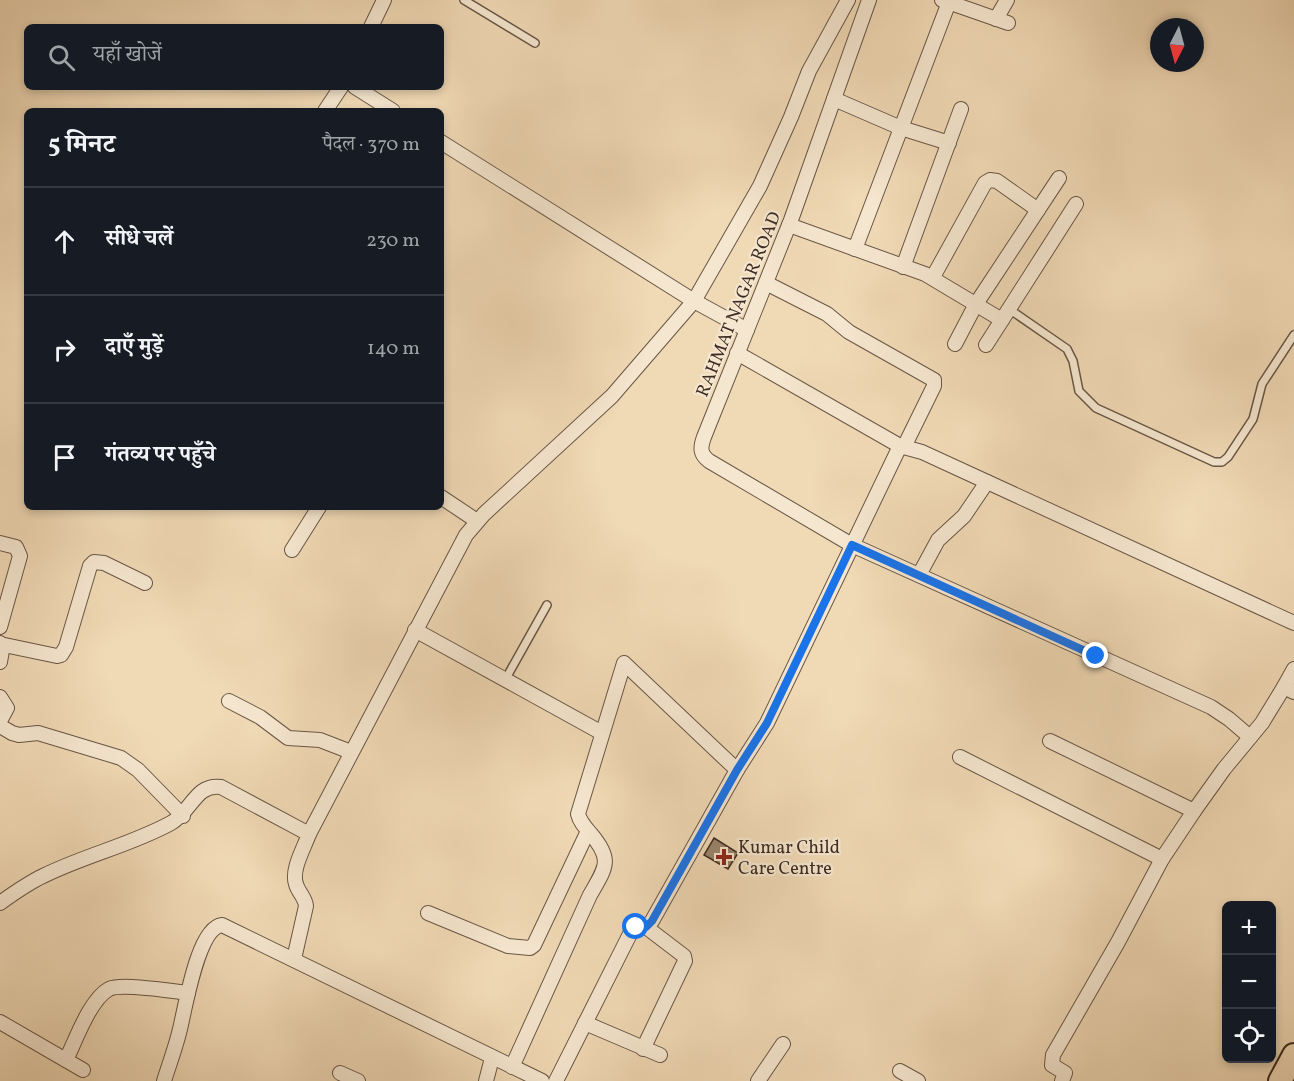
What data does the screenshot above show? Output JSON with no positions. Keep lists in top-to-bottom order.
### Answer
{
  "streets": {
    "street": ["RAHMAT NAGAR ROAD"]
  },
  "places": {
    "health": ["Kumar Child Care Centre"]
  },
  "north": "bottom",
  "page": {
    "search": "यहाँ खोजें",
    "heading": ["5 मिनट", "पैदल · 370 m"],
    "list": [
      ["सीधे चलें", "230 m"],
      ["दाएँ मुड़ें", "140 m"],
      "गंतव्य पर पहुँचे"
    ],
    "map_buttons": ["+", "−"]
  }
}
